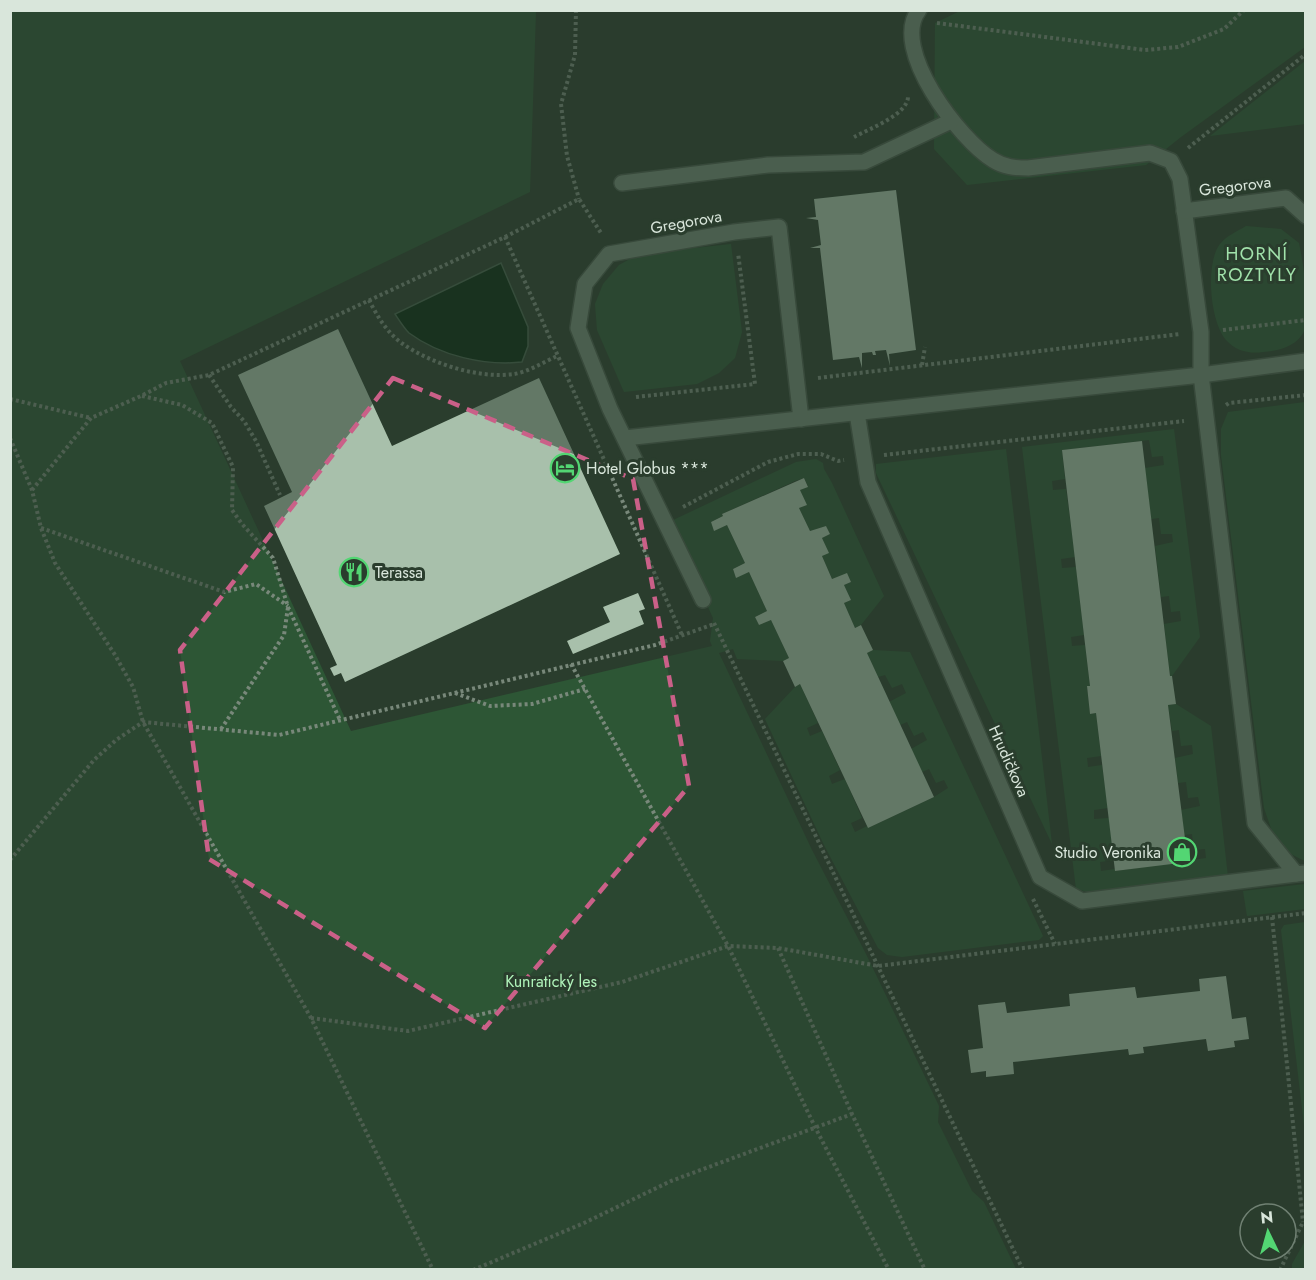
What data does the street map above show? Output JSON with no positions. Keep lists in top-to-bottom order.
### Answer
{
  "streets": {
    "street": ["Gregorova", "Hrudičkova"]
  },
  "crossings": [
    ["Gregorova", "Hrudičkova"]
  ],
  "districts": ["HORNÍ ROZTYLY"],
  "parks": ["Kunratický les"],
  "places": {
    "hotel": ["Hotel Globus ***"],
    "restaurant": ["Terassa"],
    "shop": ["Studio Veronika"]
  },
  "north": "top"
}
